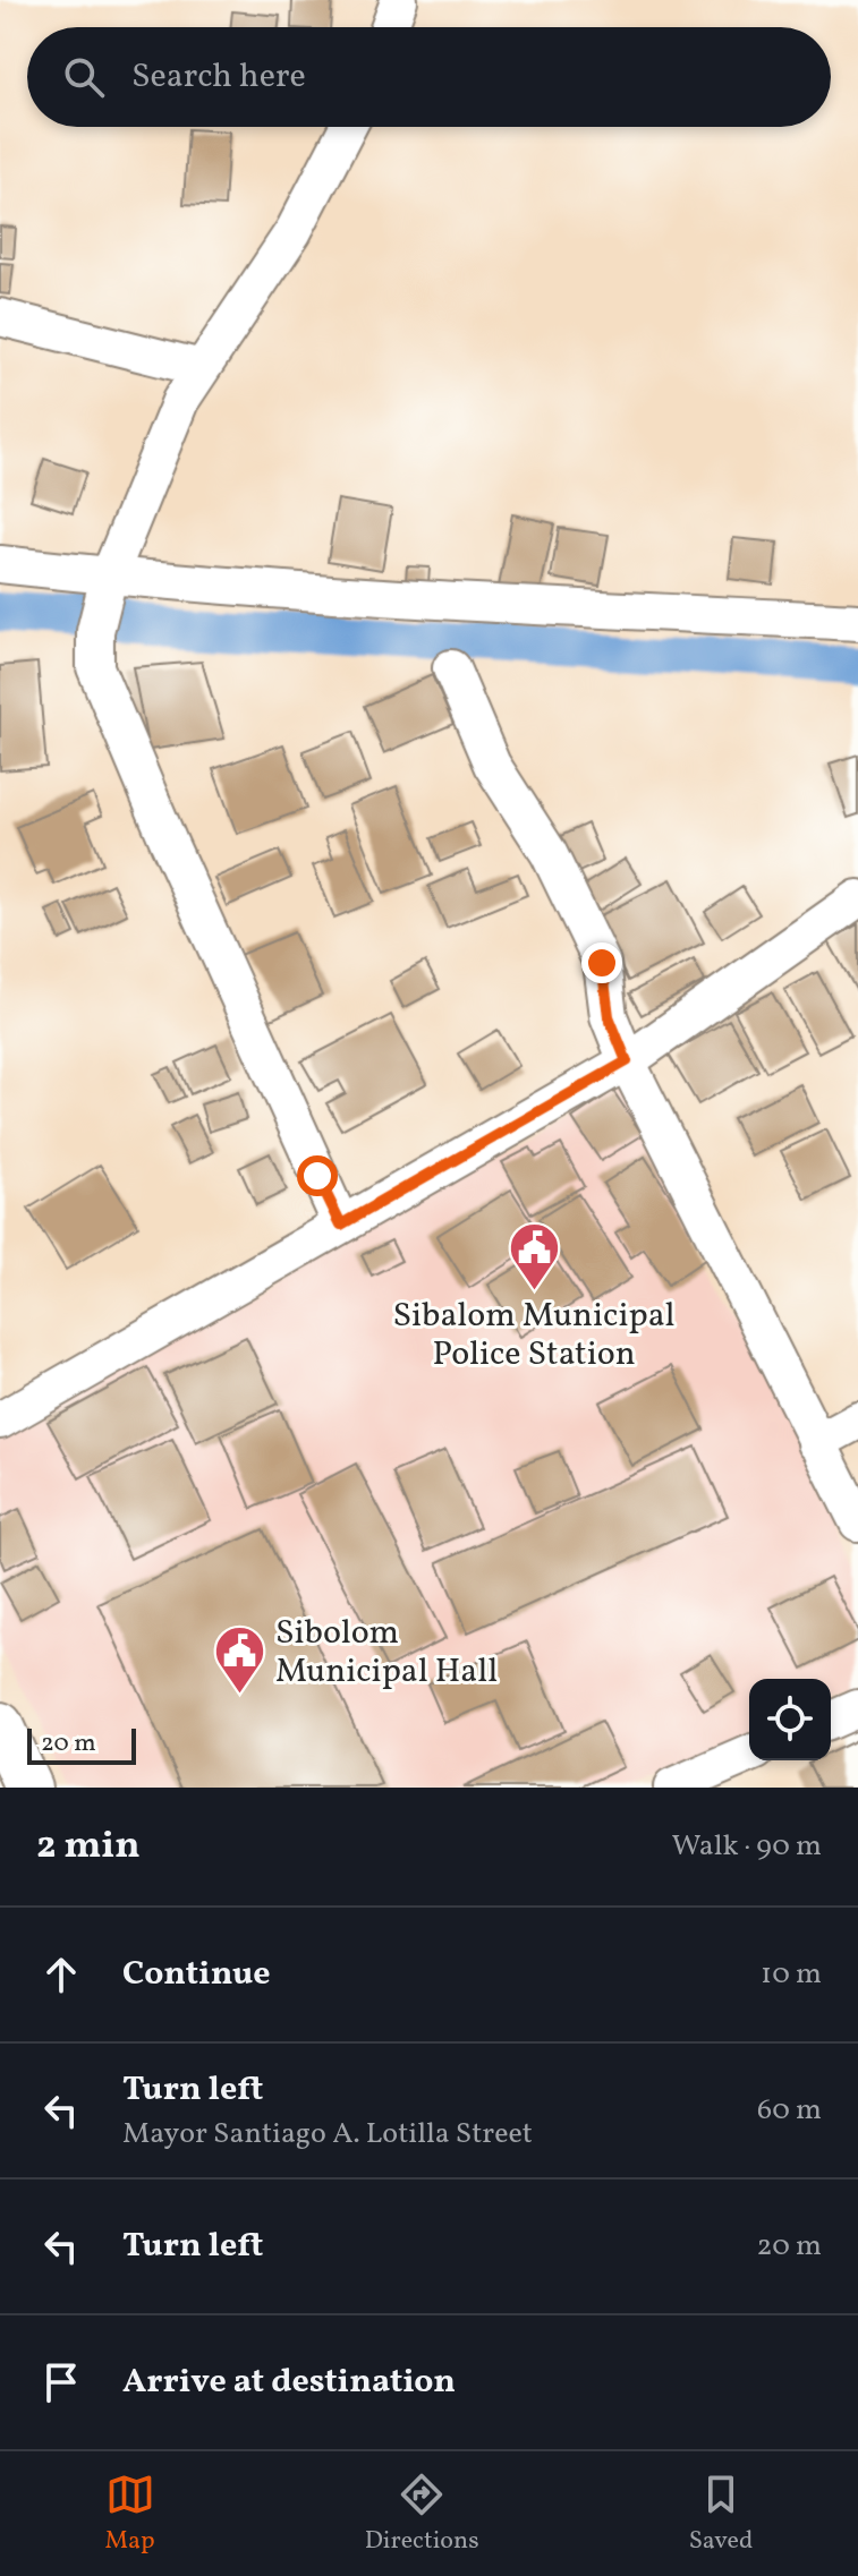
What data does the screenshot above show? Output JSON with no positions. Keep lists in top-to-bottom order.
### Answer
{
  "places": {
    "public building": ["Sibalom Municipal Police Station", "Sibolom Municipal Hall"]
  },
  "scale_bar": "20 m",
  "page": {
    "search": "Search here",
    "scale": "20 m",
    "heading": ["2 min", "Walk · 90 m"],
    "list": [
      ["Continue", "10 m"],
      ["Turn left", "Mayor Santiago A. Lotilla Street", "60 m"],
      ["Turn left", "20 m"],
      "Arrive at destination"
    ],
    "nav": ["Map", "Directions", "Saved"]
  }
}
